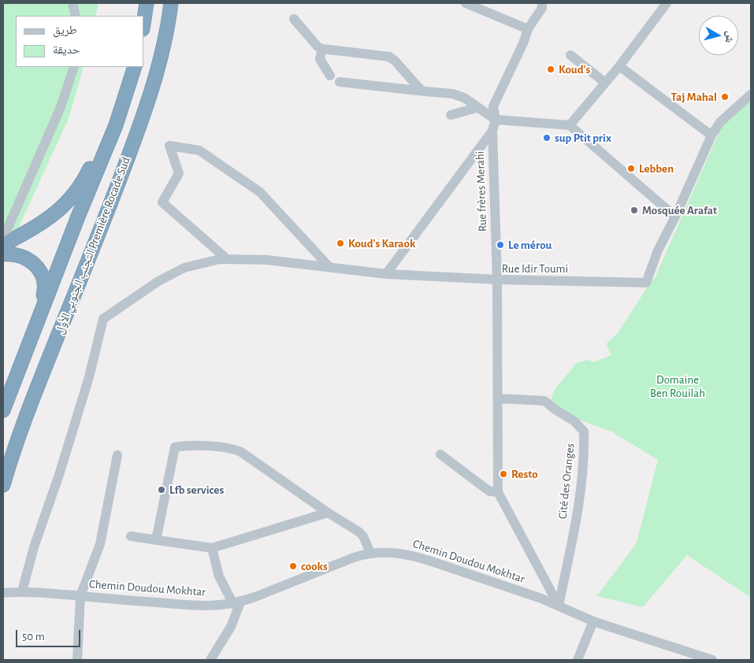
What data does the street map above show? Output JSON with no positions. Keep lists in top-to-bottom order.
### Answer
{
  "streets": {
    "highway": ["التجنب الجنوبي الأول Première Rocade Sud"],
    "street": [
      "Rue frères Merahi",
      "Rue Idir Toumi",
      "Cité des Oranges",
      "Chemin Doudou Mokhtar"
    ]
  },
  "crossings": [
    ["Rue frères Merahi", "Rue Idir Toumi"],
    ["Rue Idir Toumi", "Cité des Oranges"],
    ["Rue Idir Toumi", "Chemin Doudou Mokhtar"],
    ["Cité des Oranges", "Chemin Doudou Mokhtar"]
  ],
  "parks": ["Domaine Ben Rouilah"],
  "places": [
    "Koud's",
    "Taj Mahal",
    "sup Ptit prix",
    "Lebben",
    "Mosquée Arafat",
    "Koud's Karaok",
    "Le mérou",
    "Resto",
    "Lfb services",
    "cooks"
  ],
  "legend": ["طريق", "حديقة"],
  "scale_bar": "50 m",
  "north": "right"
}
